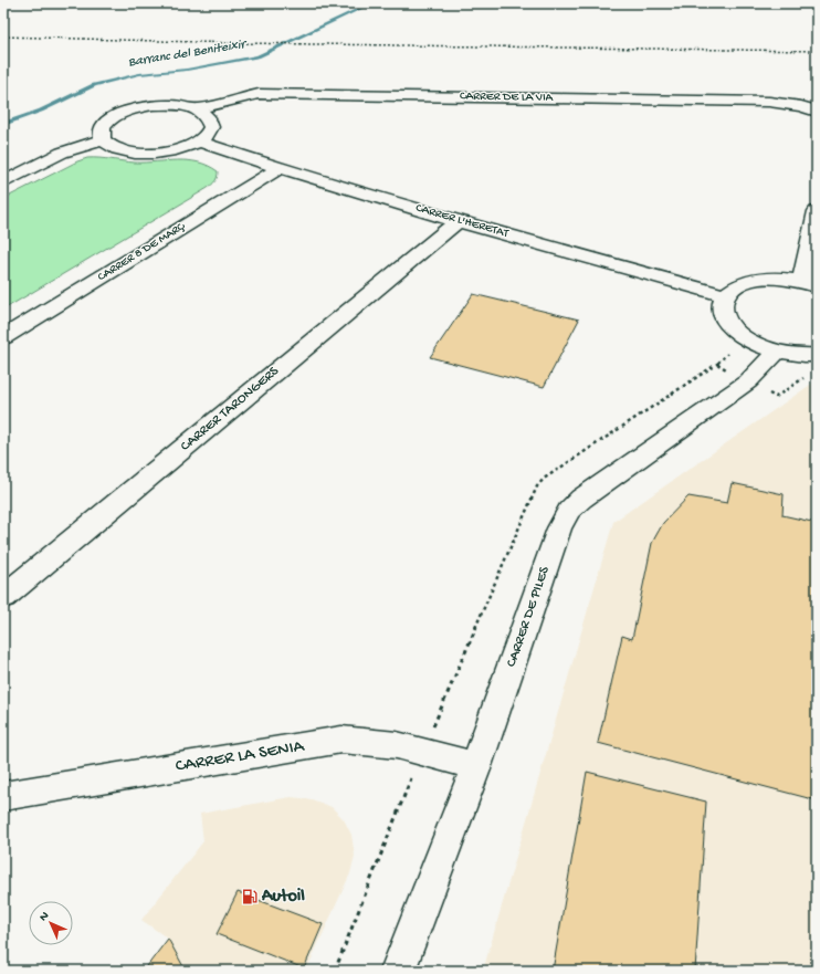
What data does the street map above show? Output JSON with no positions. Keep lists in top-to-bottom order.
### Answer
{
  "streets": {
    "street": [
      "CARRER DE LA VIA",
      "CARRER L'HERETAT",
      "CARRER 8 DE MARÇ",
      "CARRER TARONGERS",
      "CARRER DE PILES",
      "CARRER LA SENIA"
    ]
  },
  "crossings": [
    ["CARRER L'HERETAT", "CARRER 8 DE MARÇ"],
    ["CARRER L'HERETAT", "CARRER TARONGERS"],
    ["CARRER DE PILES", "CARRER LA SENIA"]
  ],
  "water": ["Barranc del Beniteixir"],
  "places": {
    "fuel station": ["Autoil"]
  },
  "north": "top left"
}
